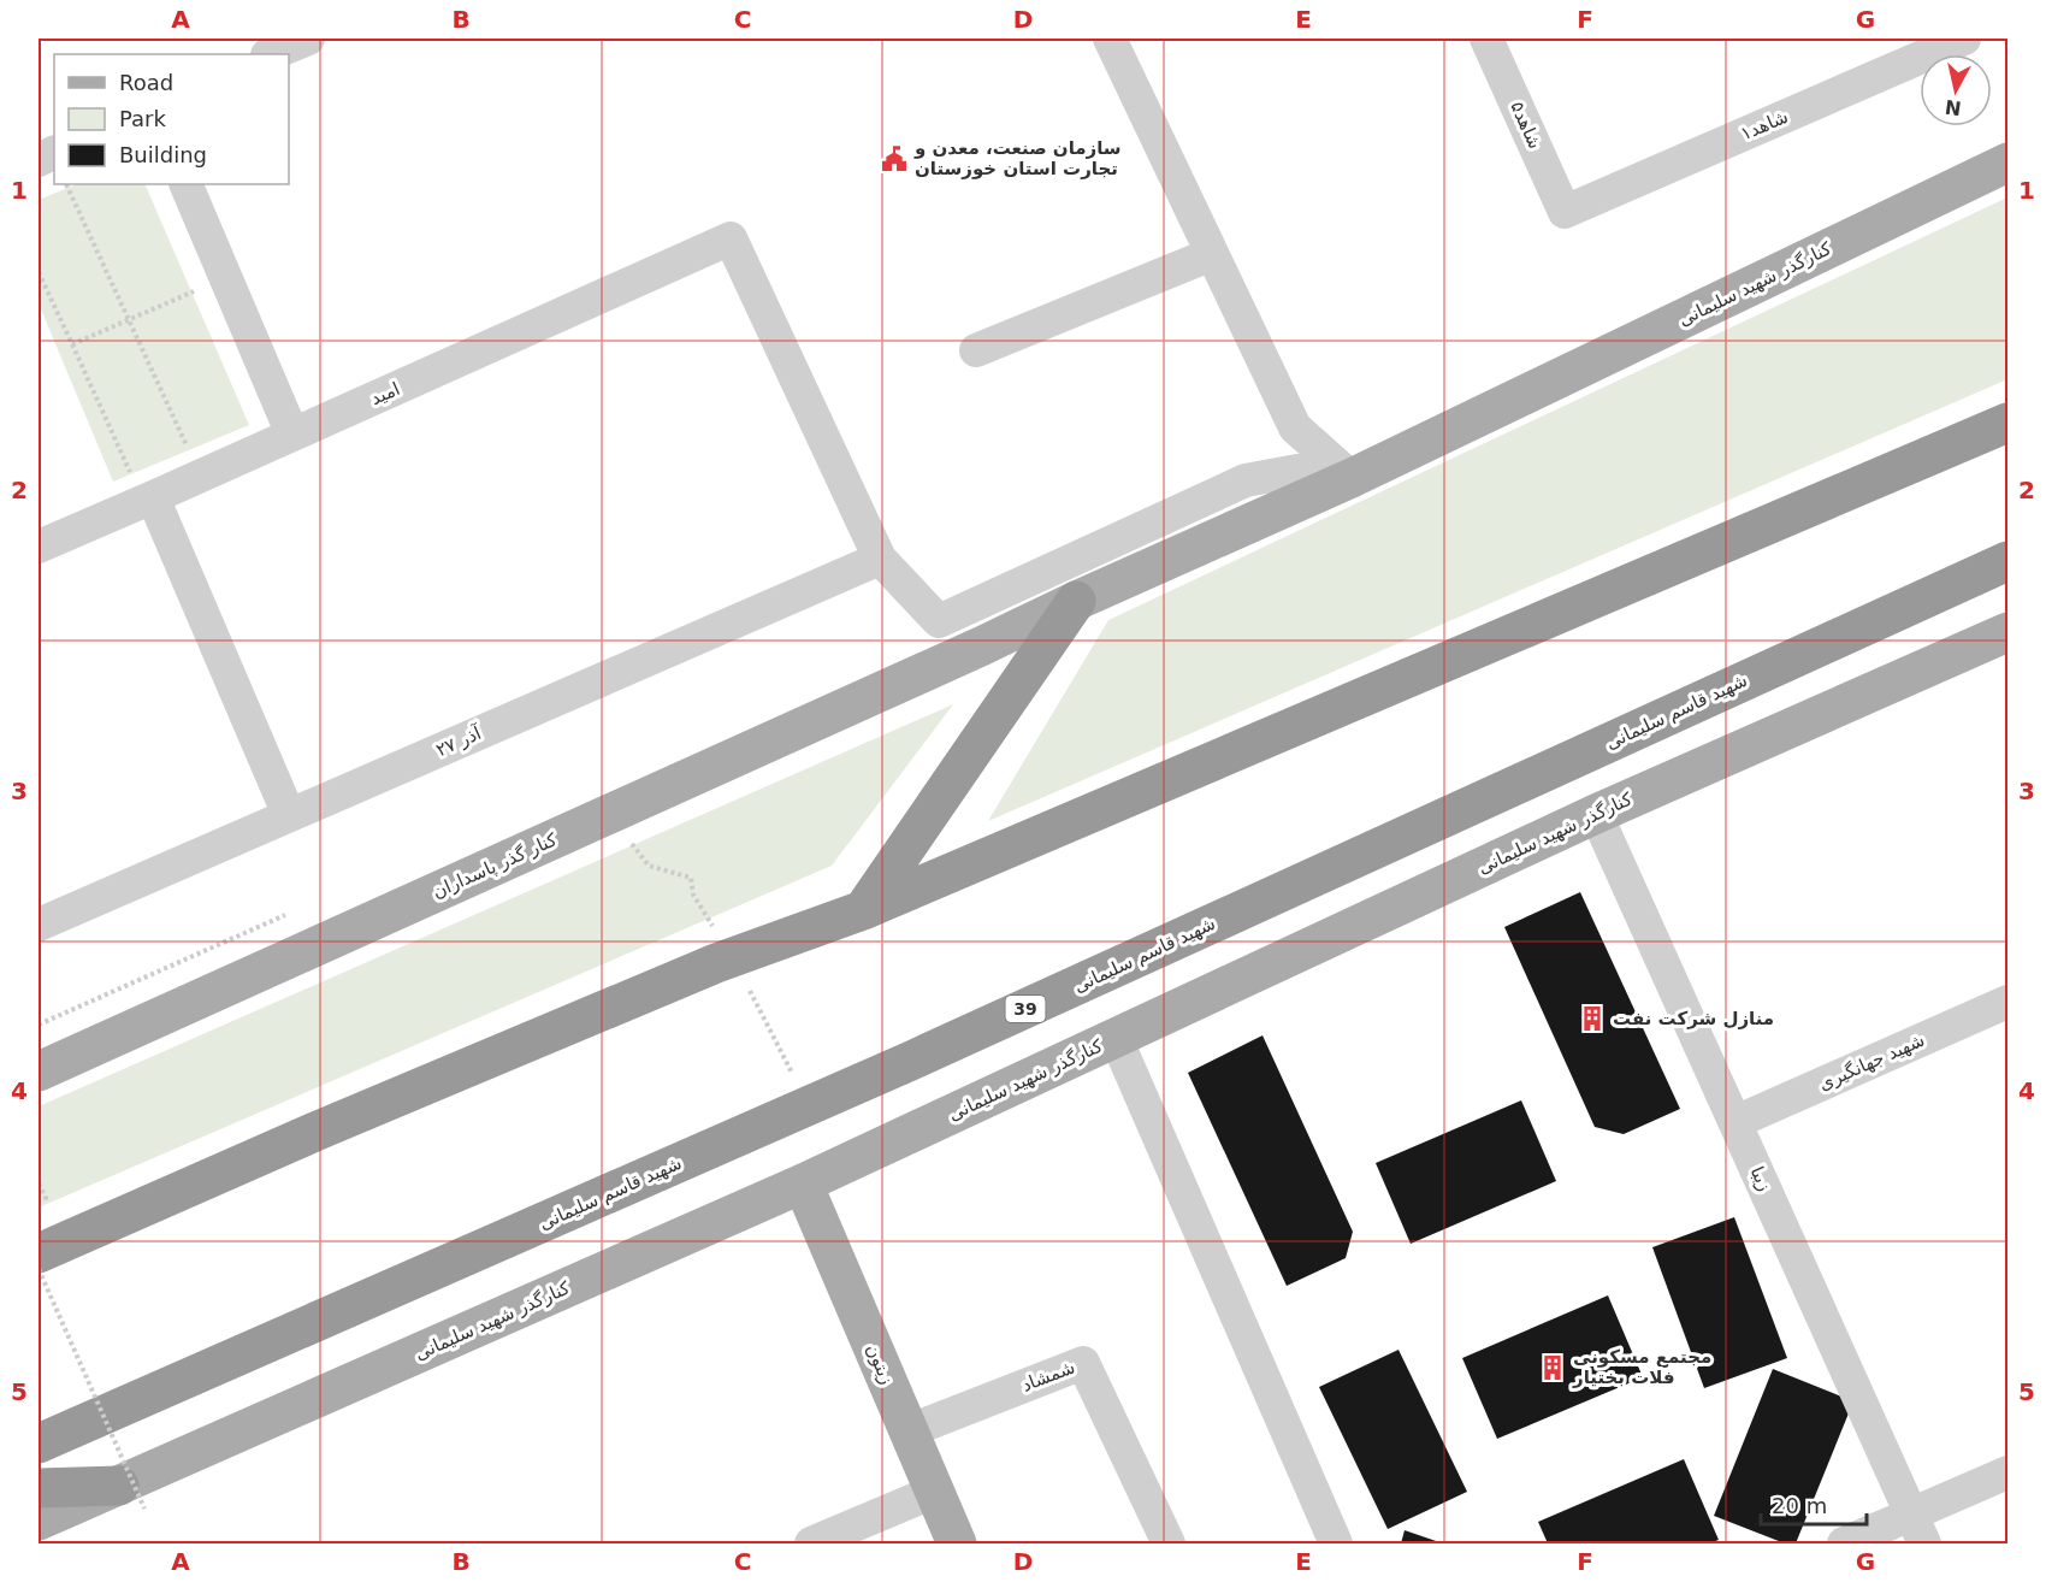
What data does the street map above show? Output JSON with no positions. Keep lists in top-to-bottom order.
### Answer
{
  "streets": {
    "highway": ["شهید قاسم سلیمانی", "39"],
    "main road": ["کنارگذر شهید سلیمانی", "کنار گذر پاسداران", "زیتون"],
    "street": [
      "شاهد۵",
      "شاهد۱",
      "امید",
      "آذر ۲۷",
      "شهید جهانگیری",
      "زیبا",
      "شمشاد"
    ]
  },
  "crossings": [
    ["شاهد۵", "شاهد۱"],
    ["کنارگذر شهید سلیمانی", "کنار گذر پاسداران"],
    ["کنارگذر شهید سلیمانی", "زیبا"],
    ["کنارگذر شهید سلیمانی", "زیتون"],
    ["امید", "آذر ۲۷"],
    ["شهید جهانگیری", "زیبا"],
    ["زیتون", "شمشاد"]
  ],
  "places": {
    "public building": ["سازمان صنعت، معدن و تجارت استان خوزستان"],
    "building": ["منازل شرکت نفت", "مجتمع مسکونی فلات بختیار"]
  },
  "legend": ["Road", "Park", "Building"],
  "scale_bar": "20 m",
  "north": "bottom",
  "grid": {
    "columns": [
      "A",
      "B",
      "C",
      "D",
      "E",
      "F",
      "G"
    ],
    "rows": [
      "1",
      "2",
      "3",
      "4",
      "5"
    ]
  }
}
